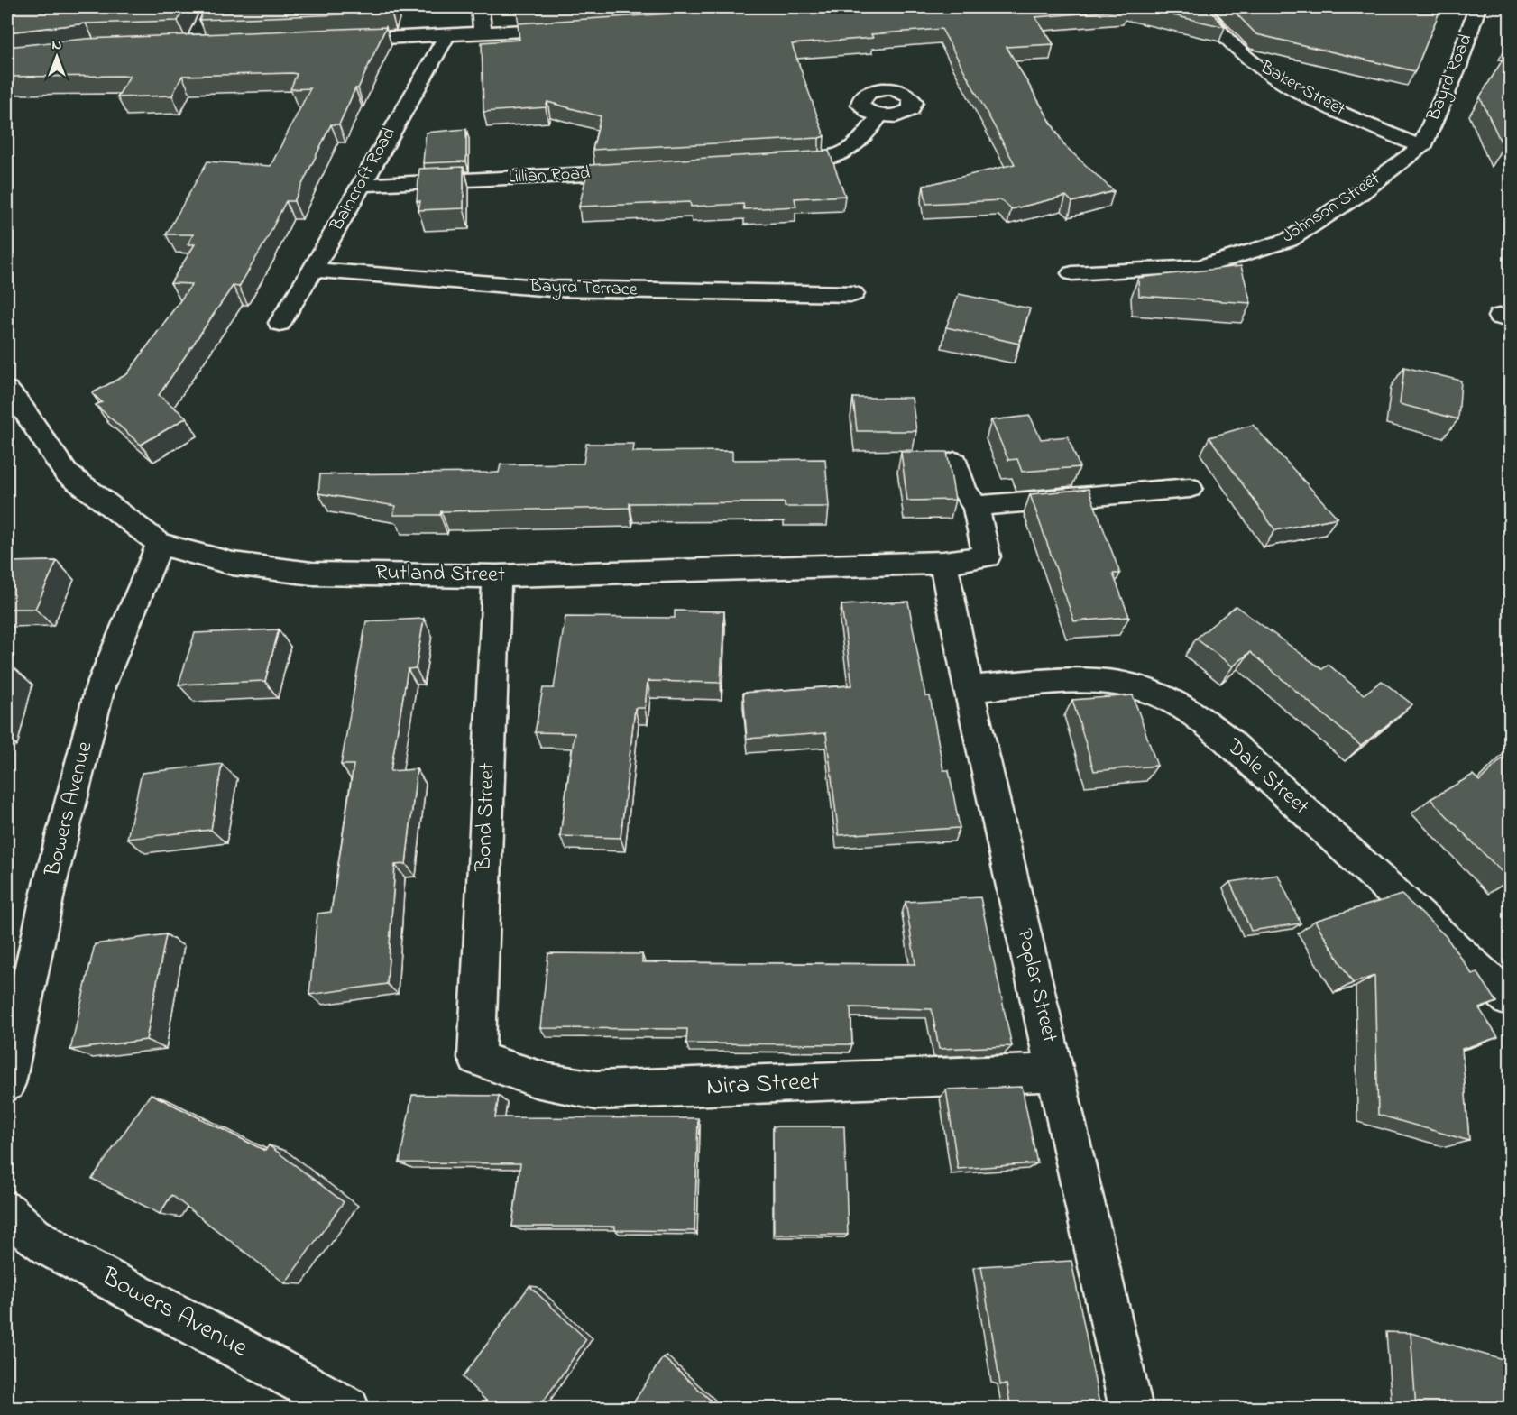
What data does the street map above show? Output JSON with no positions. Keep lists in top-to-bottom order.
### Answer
{
  "streets": {
    "street": [
      "Bayrd Road",
      "Baker Street",
      "Lillian Road",
      "Baincroft Road",
      "Johnson Street",
      "Bayrd Terrace",
      "Rutland Street",
      "Dale Street",
      "Bowers Avenue",
      "Bond Street",
      "Poplar Street",
      "Nira Street"
    ]
  },
  "crossings": [
    ["Bayrd Road", "Baker Street"],
    ["Bayrd Road", "Johnson Street"],
    ["Baker Street", "Johnson Street"],
    ["Lillian Road", "Baincroft Road"],
    ["Baincroft Road", "Bayrd Terrace"],
    ["Rutland Street", "Bowers Avenue"],
    ["Rutland Street", "Bond Street"],
    ["Rutland Street", "Poplar Street"],
    ["Dale Street", "Poplar Street"],
    ["Bond Street", "Nira Street"],
    ["Poplar Street", "Nira Street"]
  ],
  "north": "top"
}
